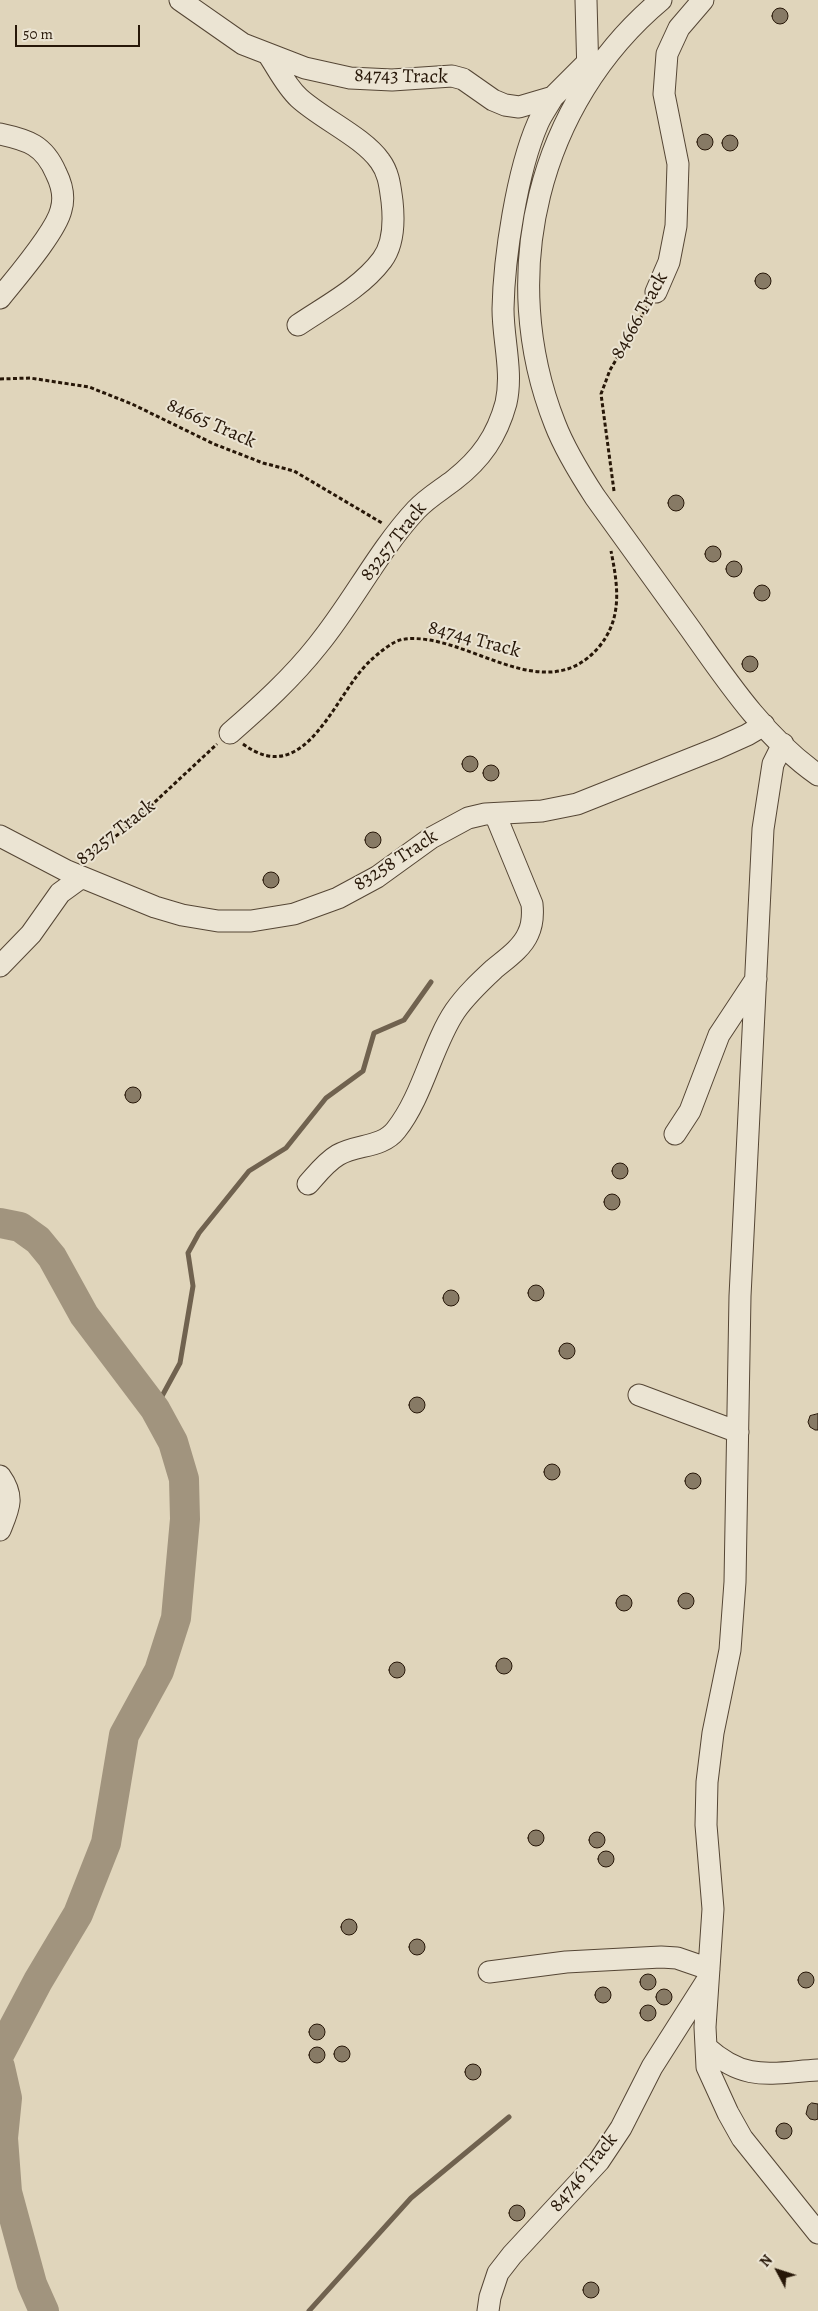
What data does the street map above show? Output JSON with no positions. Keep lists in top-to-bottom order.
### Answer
{
  "streets": {
    "street": [
      "84743 Track",
      "84666 Track",
      "83257 Track",
      "83258 Track",
      "84746 Track"
    ],
    "path": ["84665 Track", "84744 Track"]
  },
  "crossings": [
    ["84743 Track", "83257 Track"],
    ["84666 Track", "84744 Track"],
    ["84665 Track", "83257 Track"],
    ["83257 Track", "84744 Track"],
    ["83257 Track", "83258 Track"]
  ],
  "scale_bar": "50 m",
  "north": "top left"
}
